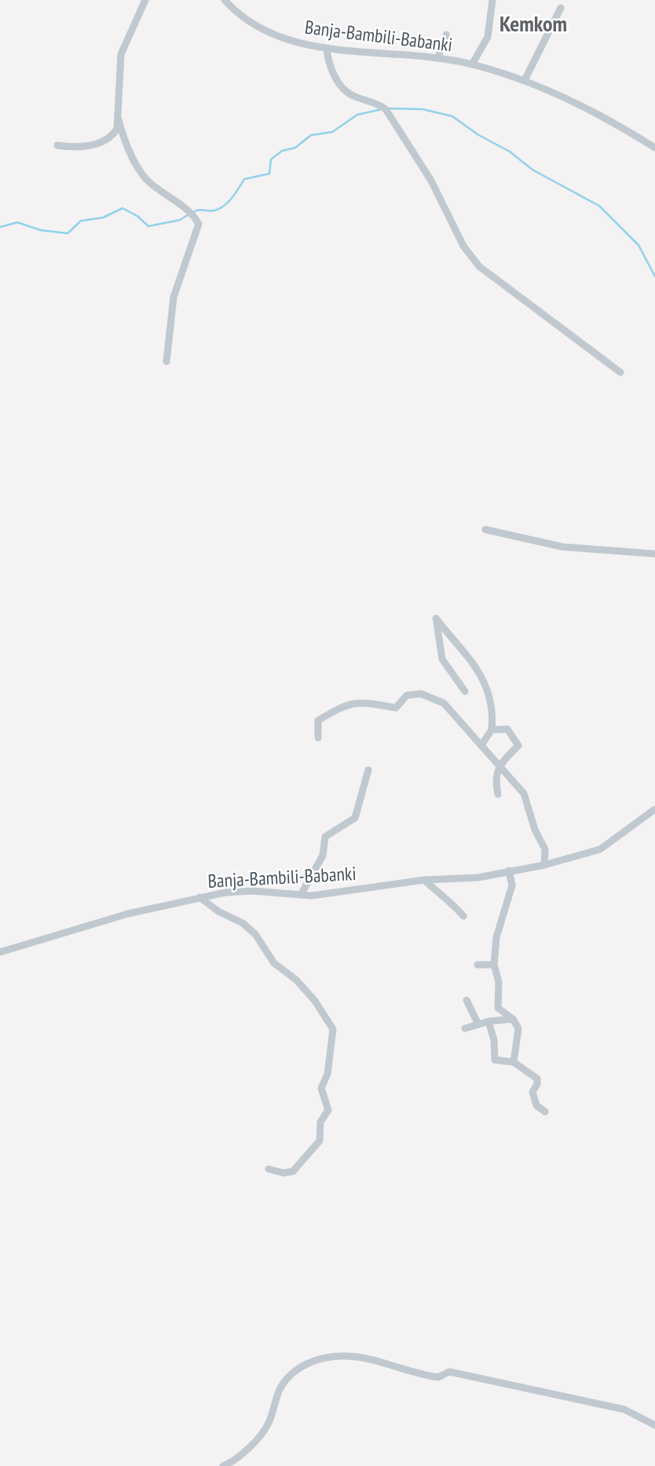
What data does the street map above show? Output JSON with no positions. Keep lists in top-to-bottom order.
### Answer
{
  "streets": {
    "street": ["Banja-Bambili-Babanki"]
  },
  "districts": ["Kemkom"]
}
